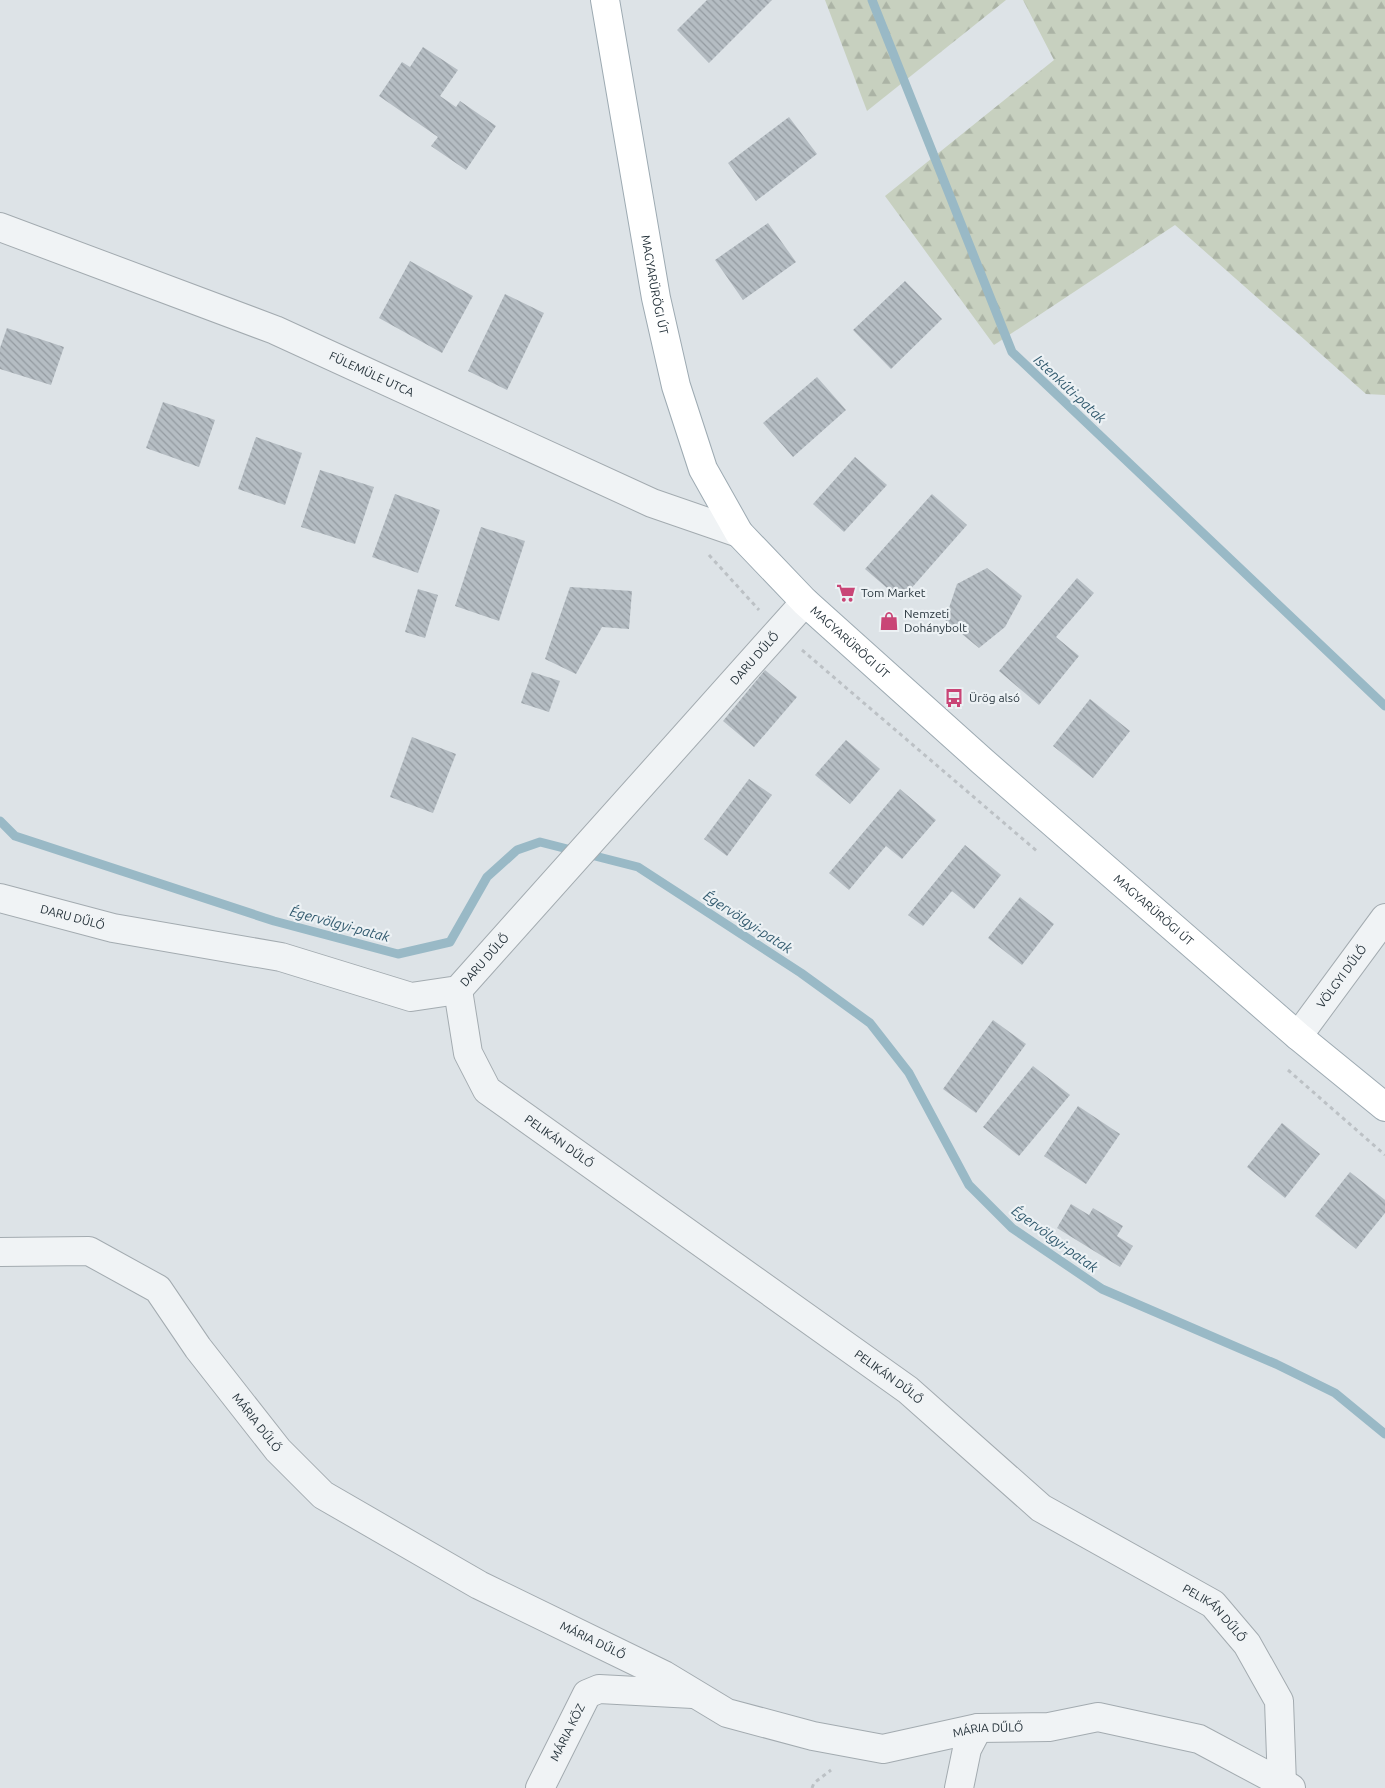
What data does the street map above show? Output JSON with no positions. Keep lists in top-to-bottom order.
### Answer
{
  "streets": {
    "main road": ["MAGYARÜRÖGI ÚT"],
    "street": [
      "FÜLEMÜLE UTCA",
      "DARU DŰLŐ",
      "VÖLGYI DŰLŐ",
      "PELIKÁN DŰLŐ",
      "MÁRIA DŰLŐ",
      "MÁRIA KÖZ"
    ]
  },
  "crossings": [
    ["MAGYARÜRÖGI ÚT", "FÜLEMÜLE UTCA"],
    ["MAGYARÜRÖGI ÚT", "DARU DŰLŐ"],
    ["MAGYARÜRÖGI ÚT", "VÖLGYI DŰLŐ"],
    ["DARU DŰLŐ", "PELIKÁN DŰLŐ"],
    ["PELIKÁN DŰLŐ", "MÁRIA DŰLŐ"],
    ["MÁRIA DŰLŐ", "MÁRIA KÖZ"]
  ],
  "water": ["Istenkúti-patak", "Égervölgyi-patak"],
  "places": {
    "supermarket": ["Tom Market"],
    "shop": ["Nemzeti Dohánybolt"],
    "bus stop": ["Ürög alsó"]
  }
}
